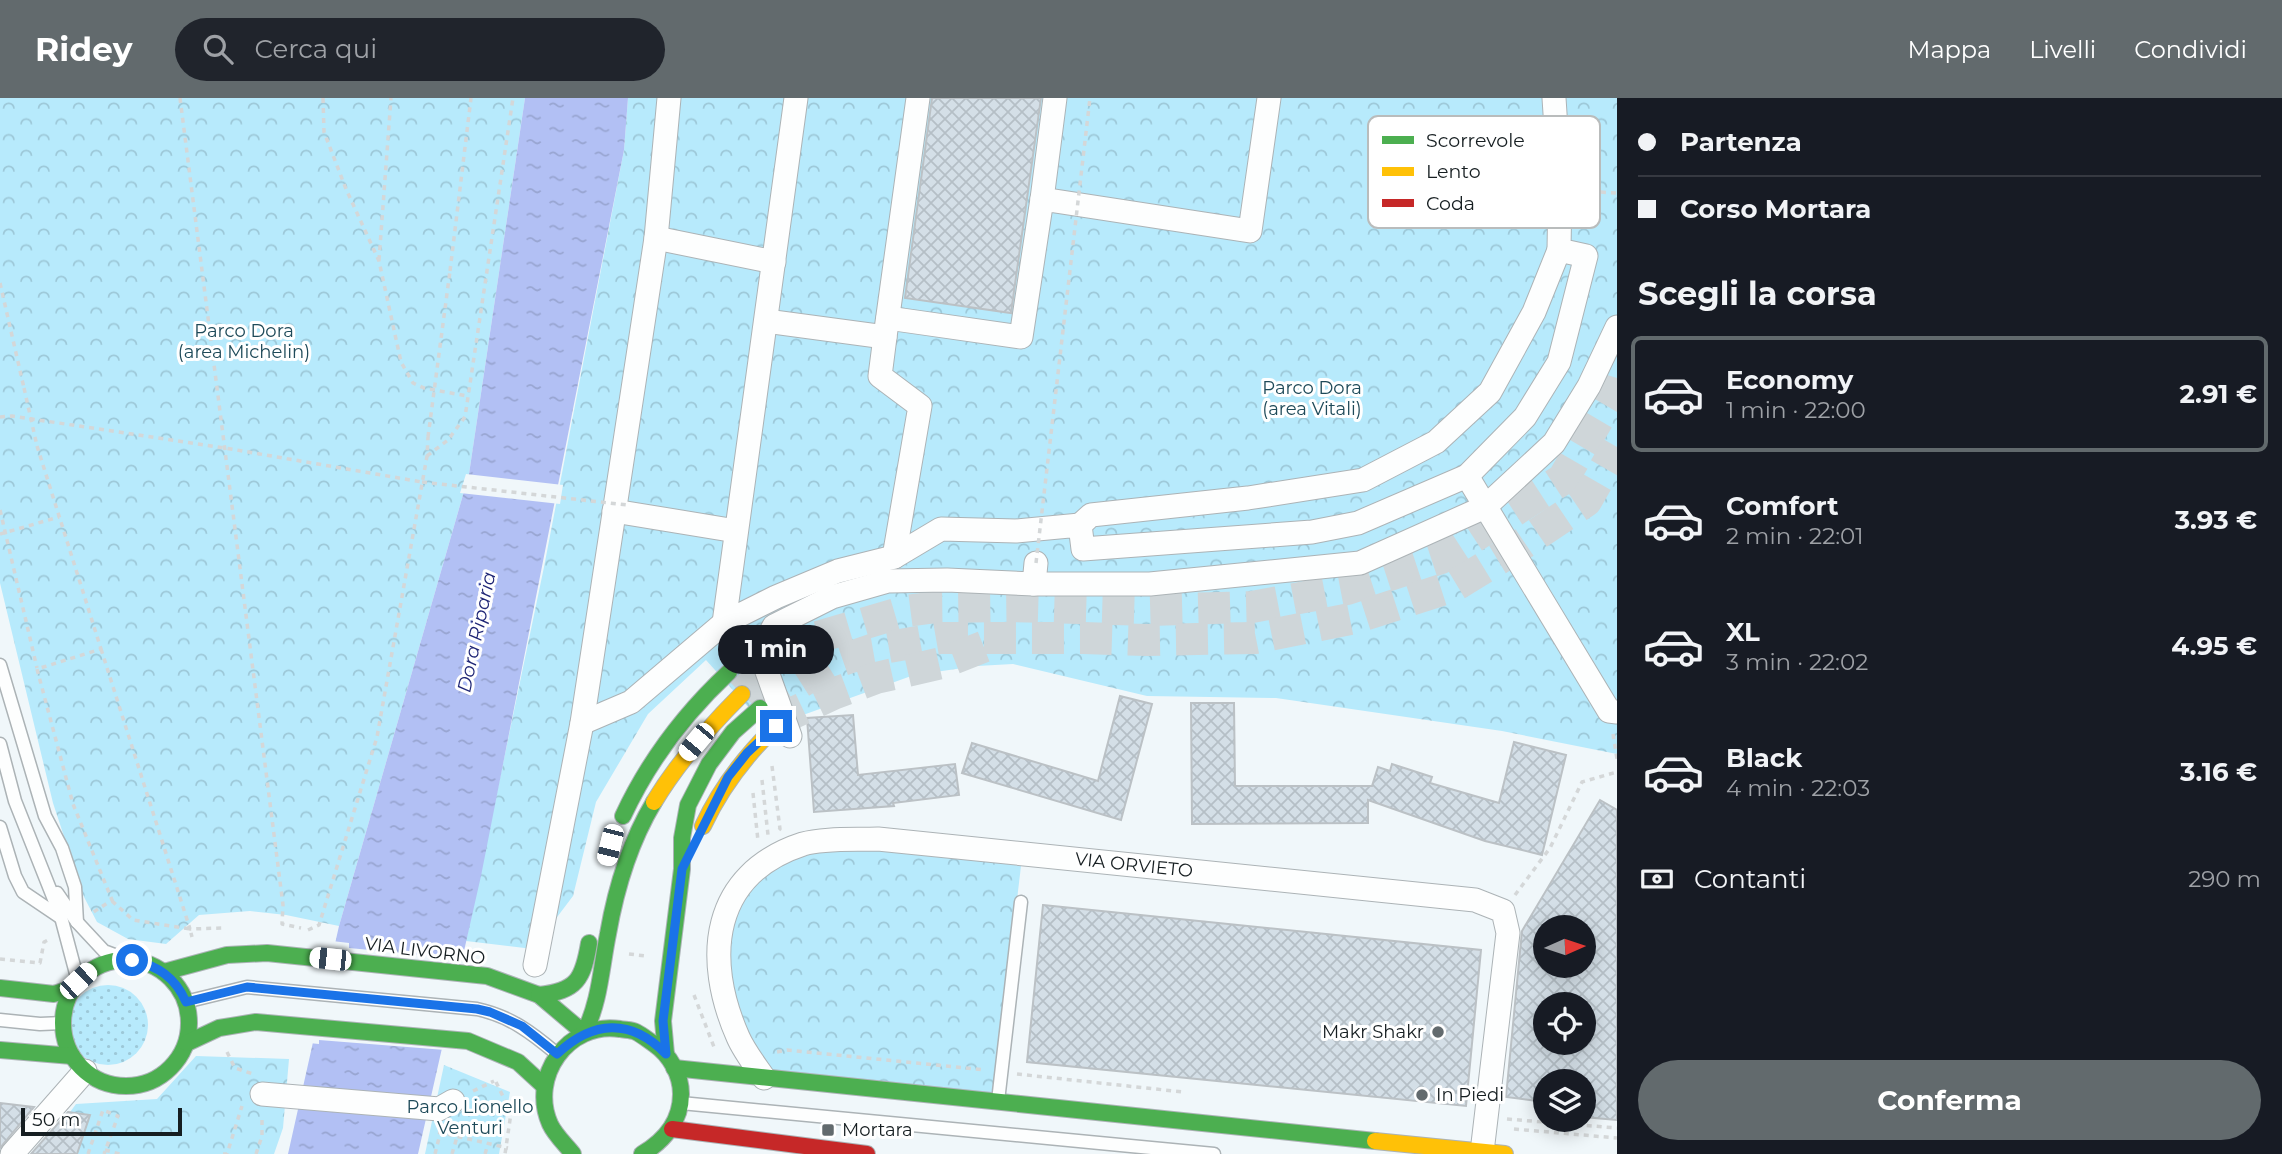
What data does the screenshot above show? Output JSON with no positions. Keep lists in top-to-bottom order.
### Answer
{
  "streets": {
    "main road": ["VIA LIVORNO"],
    "street": ["VIA ORVIETO"]
  },
  "water": ["Dora Riparia"],
  "parks": ["Parco Dora (area Michelin)", "Parco Dora (area Vitali)", "Parco Lionello Venturi"],
  "places": {
    "other": ["Makr Shakr", "In Piedi"],
    "transit": ["Mortara"]
  },
  "legend": ["Scorrevole", "Lento", "Coda"],
  "scale_bar": "50 m",
  "north": "right",
  "page": {
    "header": "Ridey",
    "search": "Cerca qui",
    "nav": ["Mappa", "Livelli", "Condividi"],
    "banner": ["Partenza", "Corso Mortara"],
    "heading": "Scegli la corsa",
    "list": [
      {
        "name": "Economy",
        "note": "1 min · 22:00",
        "value": "2.91 €"
      },
      {
        "name": "Comfort",
        "note": "2 min · 22:01",
        "value": "3.93 €"
      },
      {
        "name": "XL",
        "note": "3 min · 22:02",
        "value": "4.95 €"
      },
      {
        "name": "Black",
        "note": "4 min · 22:03",
        "value": "3.16 €"
      }
    ],
    "bubble": "1 min",
    "pay": ["Contanti", "290 m"],
    "buttons": "Conferma",
    "scale": "50 m"
  }
}
